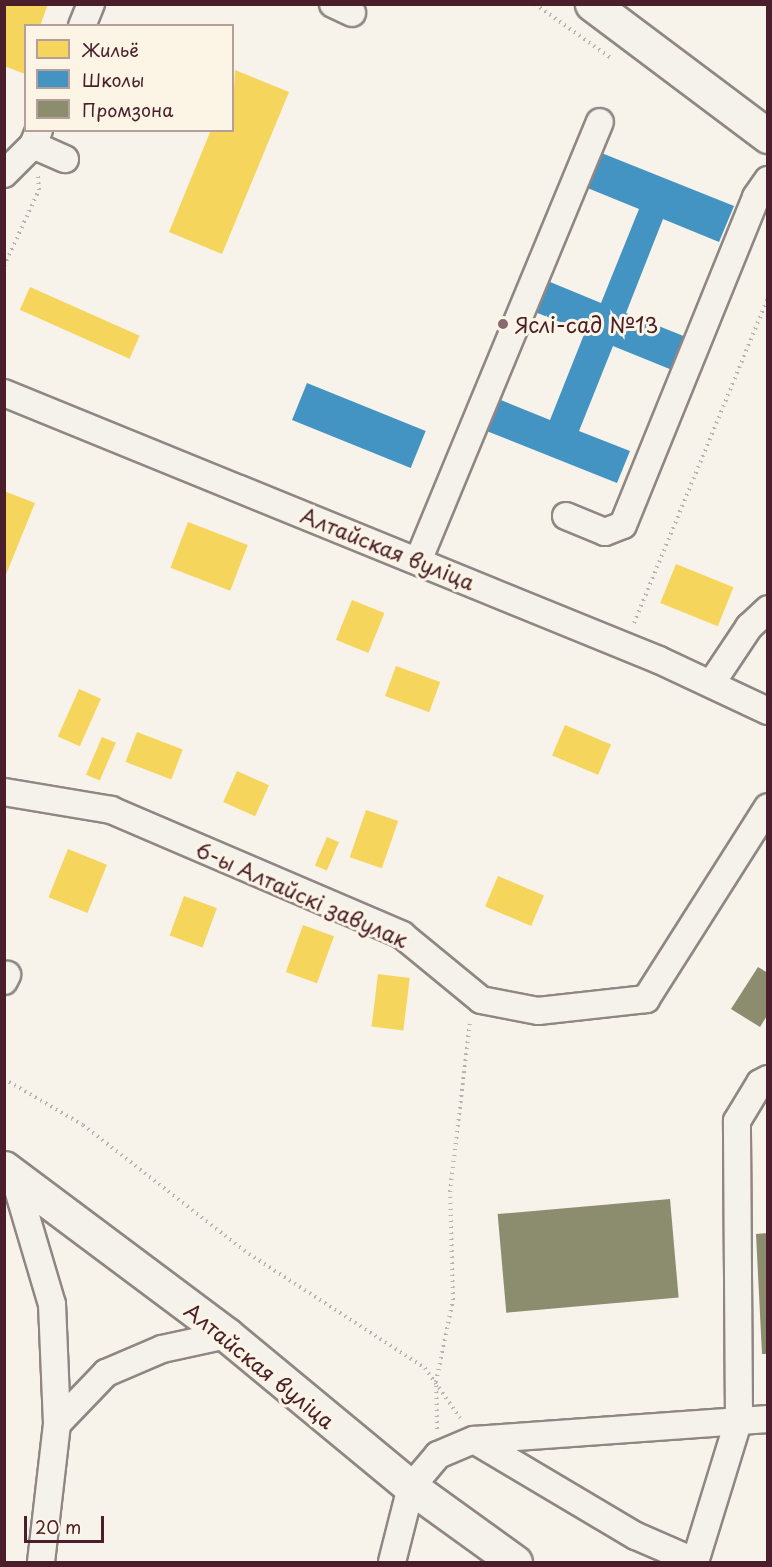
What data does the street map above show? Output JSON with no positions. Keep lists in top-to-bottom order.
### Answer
{
  "streets": {
    "main road": ["Алтайская вуліца"],
    "street": ["6-ы Алтайскі завулак"]
  },
  "places": ["Яслі-сад №13"],
  "legend": ["Жильё", "Школы", "Промзона"],
  "scale_bar": "20 m"
}
